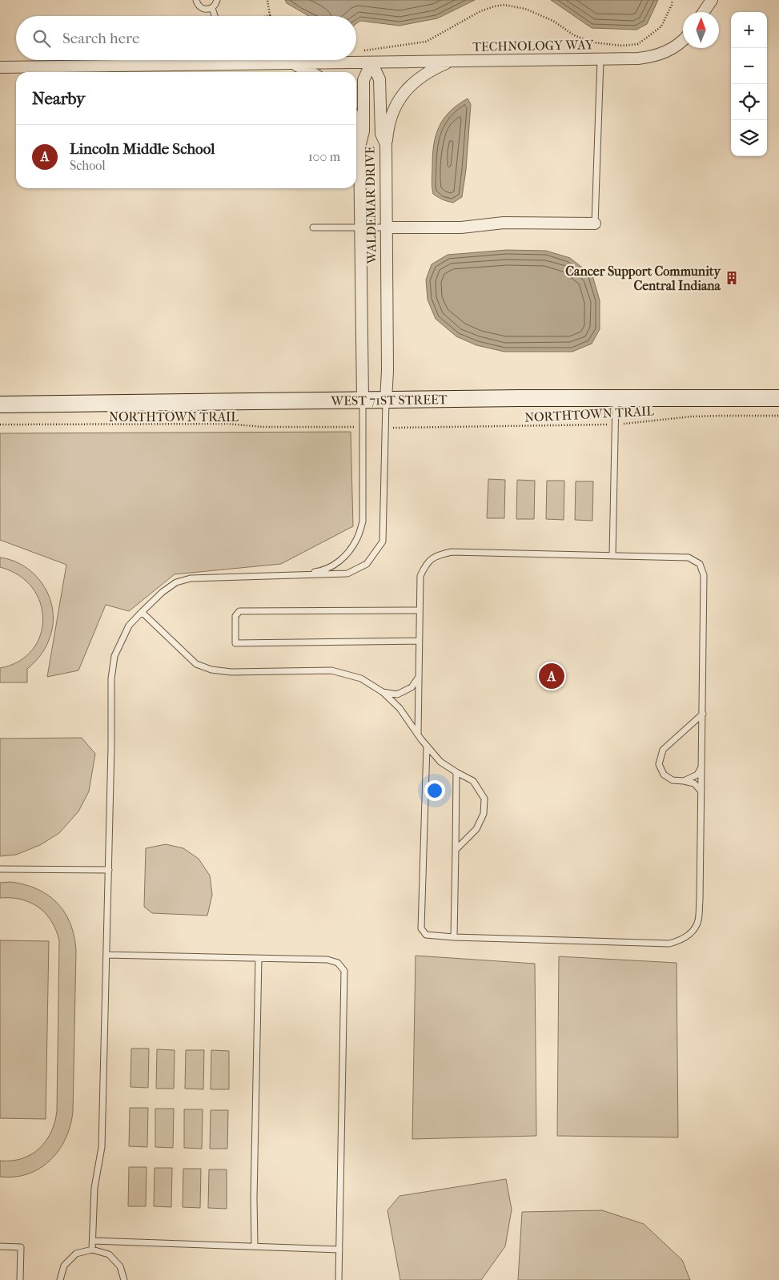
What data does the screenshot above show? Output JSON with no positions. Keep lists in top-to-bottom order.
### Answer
{
  "streets": {
    "main road": ["WEST 71ST STREET"],
    "street": ["TECHNOLOGY WAY", "WALDEMAR DRIVE"],
    "path": ["NORTHTOWN TRAIL"]
  },
  "crossings": [
    ["TECHNOLOGY WAY", "WALDEMAR DRIVE"],
    ["WALDEMAR DRIVE", "WEST 71ST STREET"]
  ],
  "places": {
    "building": ["Cancer Support Community Central Indiana"]
  },
  "north": "top",
  "page": {
    "map_buttons": ["+", "−"],
    "search": "Search here",
    "heading": "Nearby",
    "list": [
      {
        "mark": "A",
        "name": "Lincoln Middle School",
        "note": "School",
        "value": "100 m"
      }
    ],
    "pins": "A"
  }
}
